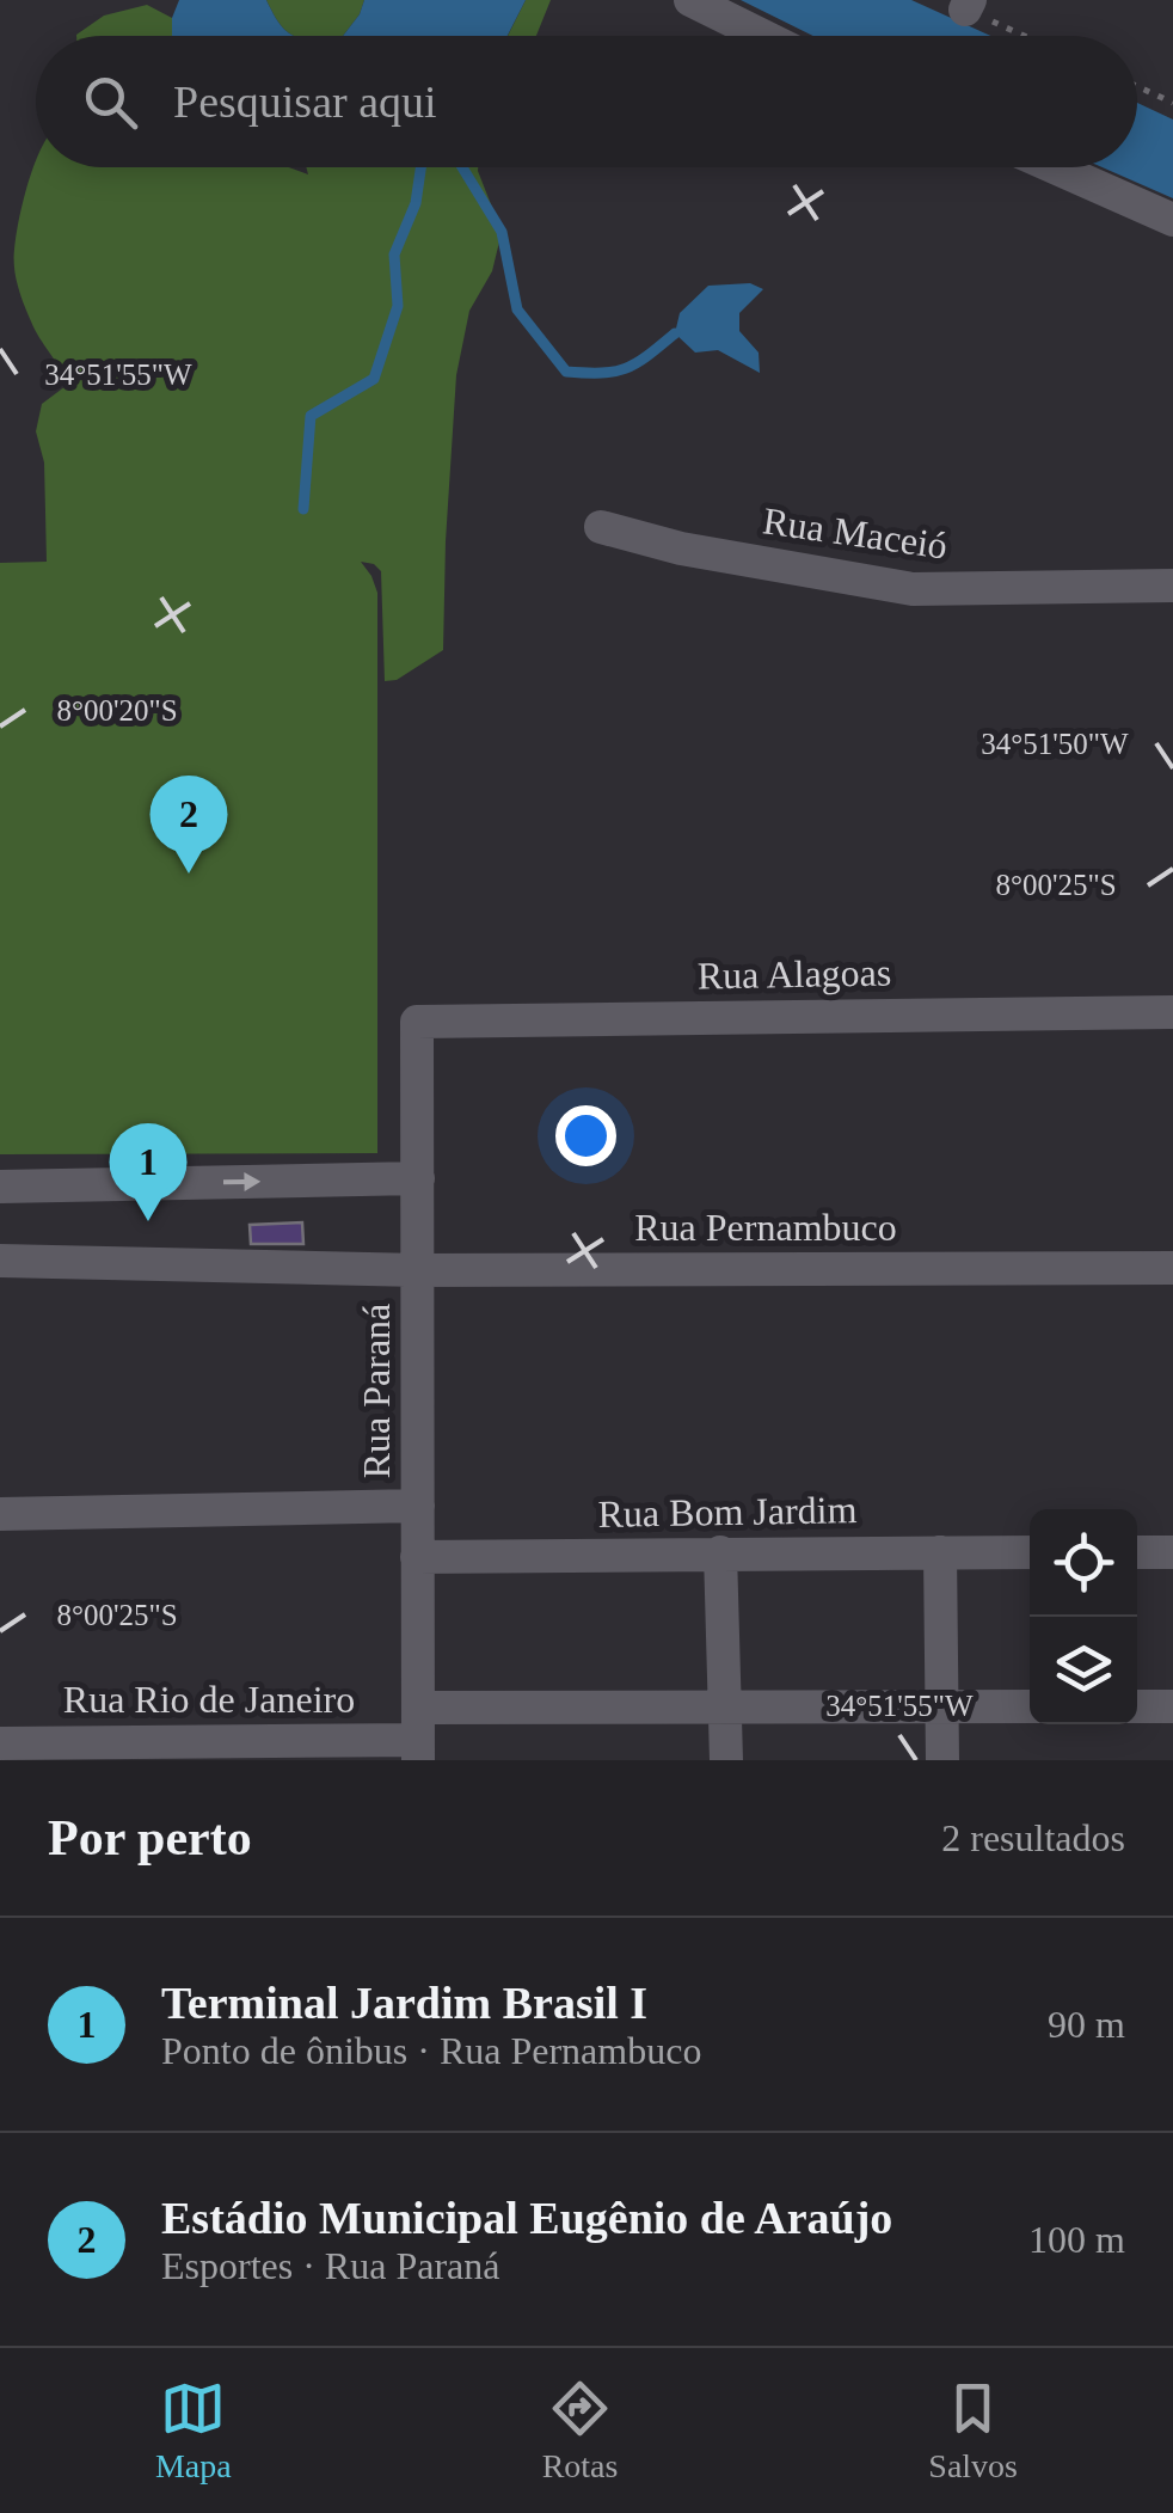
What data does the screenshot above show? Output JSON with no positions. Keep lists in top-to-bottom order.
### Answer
{
  "streets": {
    "street": [
      "Rua Maceió",
      "Rua Alagoas",
      "Rua Pernambuco",
      "Rua Paraná",
      "Rua Bom Jardim",
      "Rua Rio de Janeiro"
    ]
  },
  "crossings": [
    ["Rua Alagoas", "Rua Paraná"],
    ["Rua Pernambuco", "Rua Paraná"],
    ["Rua Paraná", "Rua Bom Jardim"],
    ["Rua Paraná", "Rua Rio de Janeiro"]
  ],
  "page": {
    "search": "Pesquisar aqui",
    "pins": ["2", "1"],
    "heading": ["Por perto", "2 resultados"],
    "list": [
      {
        "mark": "1",
        "name": "Terminal Jardim Brasil I",
        "note": "Ponto de ônibus · Rua Pernambuco",
        "value": "90 m"
      },
      {
        "mark": "2",
        "name": "Estádio Municipal Eugênio de Araújo",
        "note": "Esportes · Rua Paraná",
        "value": "100 m"
      }
    ],
    "nav": ["Mapa", "Rotas", "Salvos"]
  },
  "coordinates": [
    "34°51'55\"W",
    "8°00'20\"S",
    "34°51'50\"W",
    "8°00'25\"S"
  ]
}
